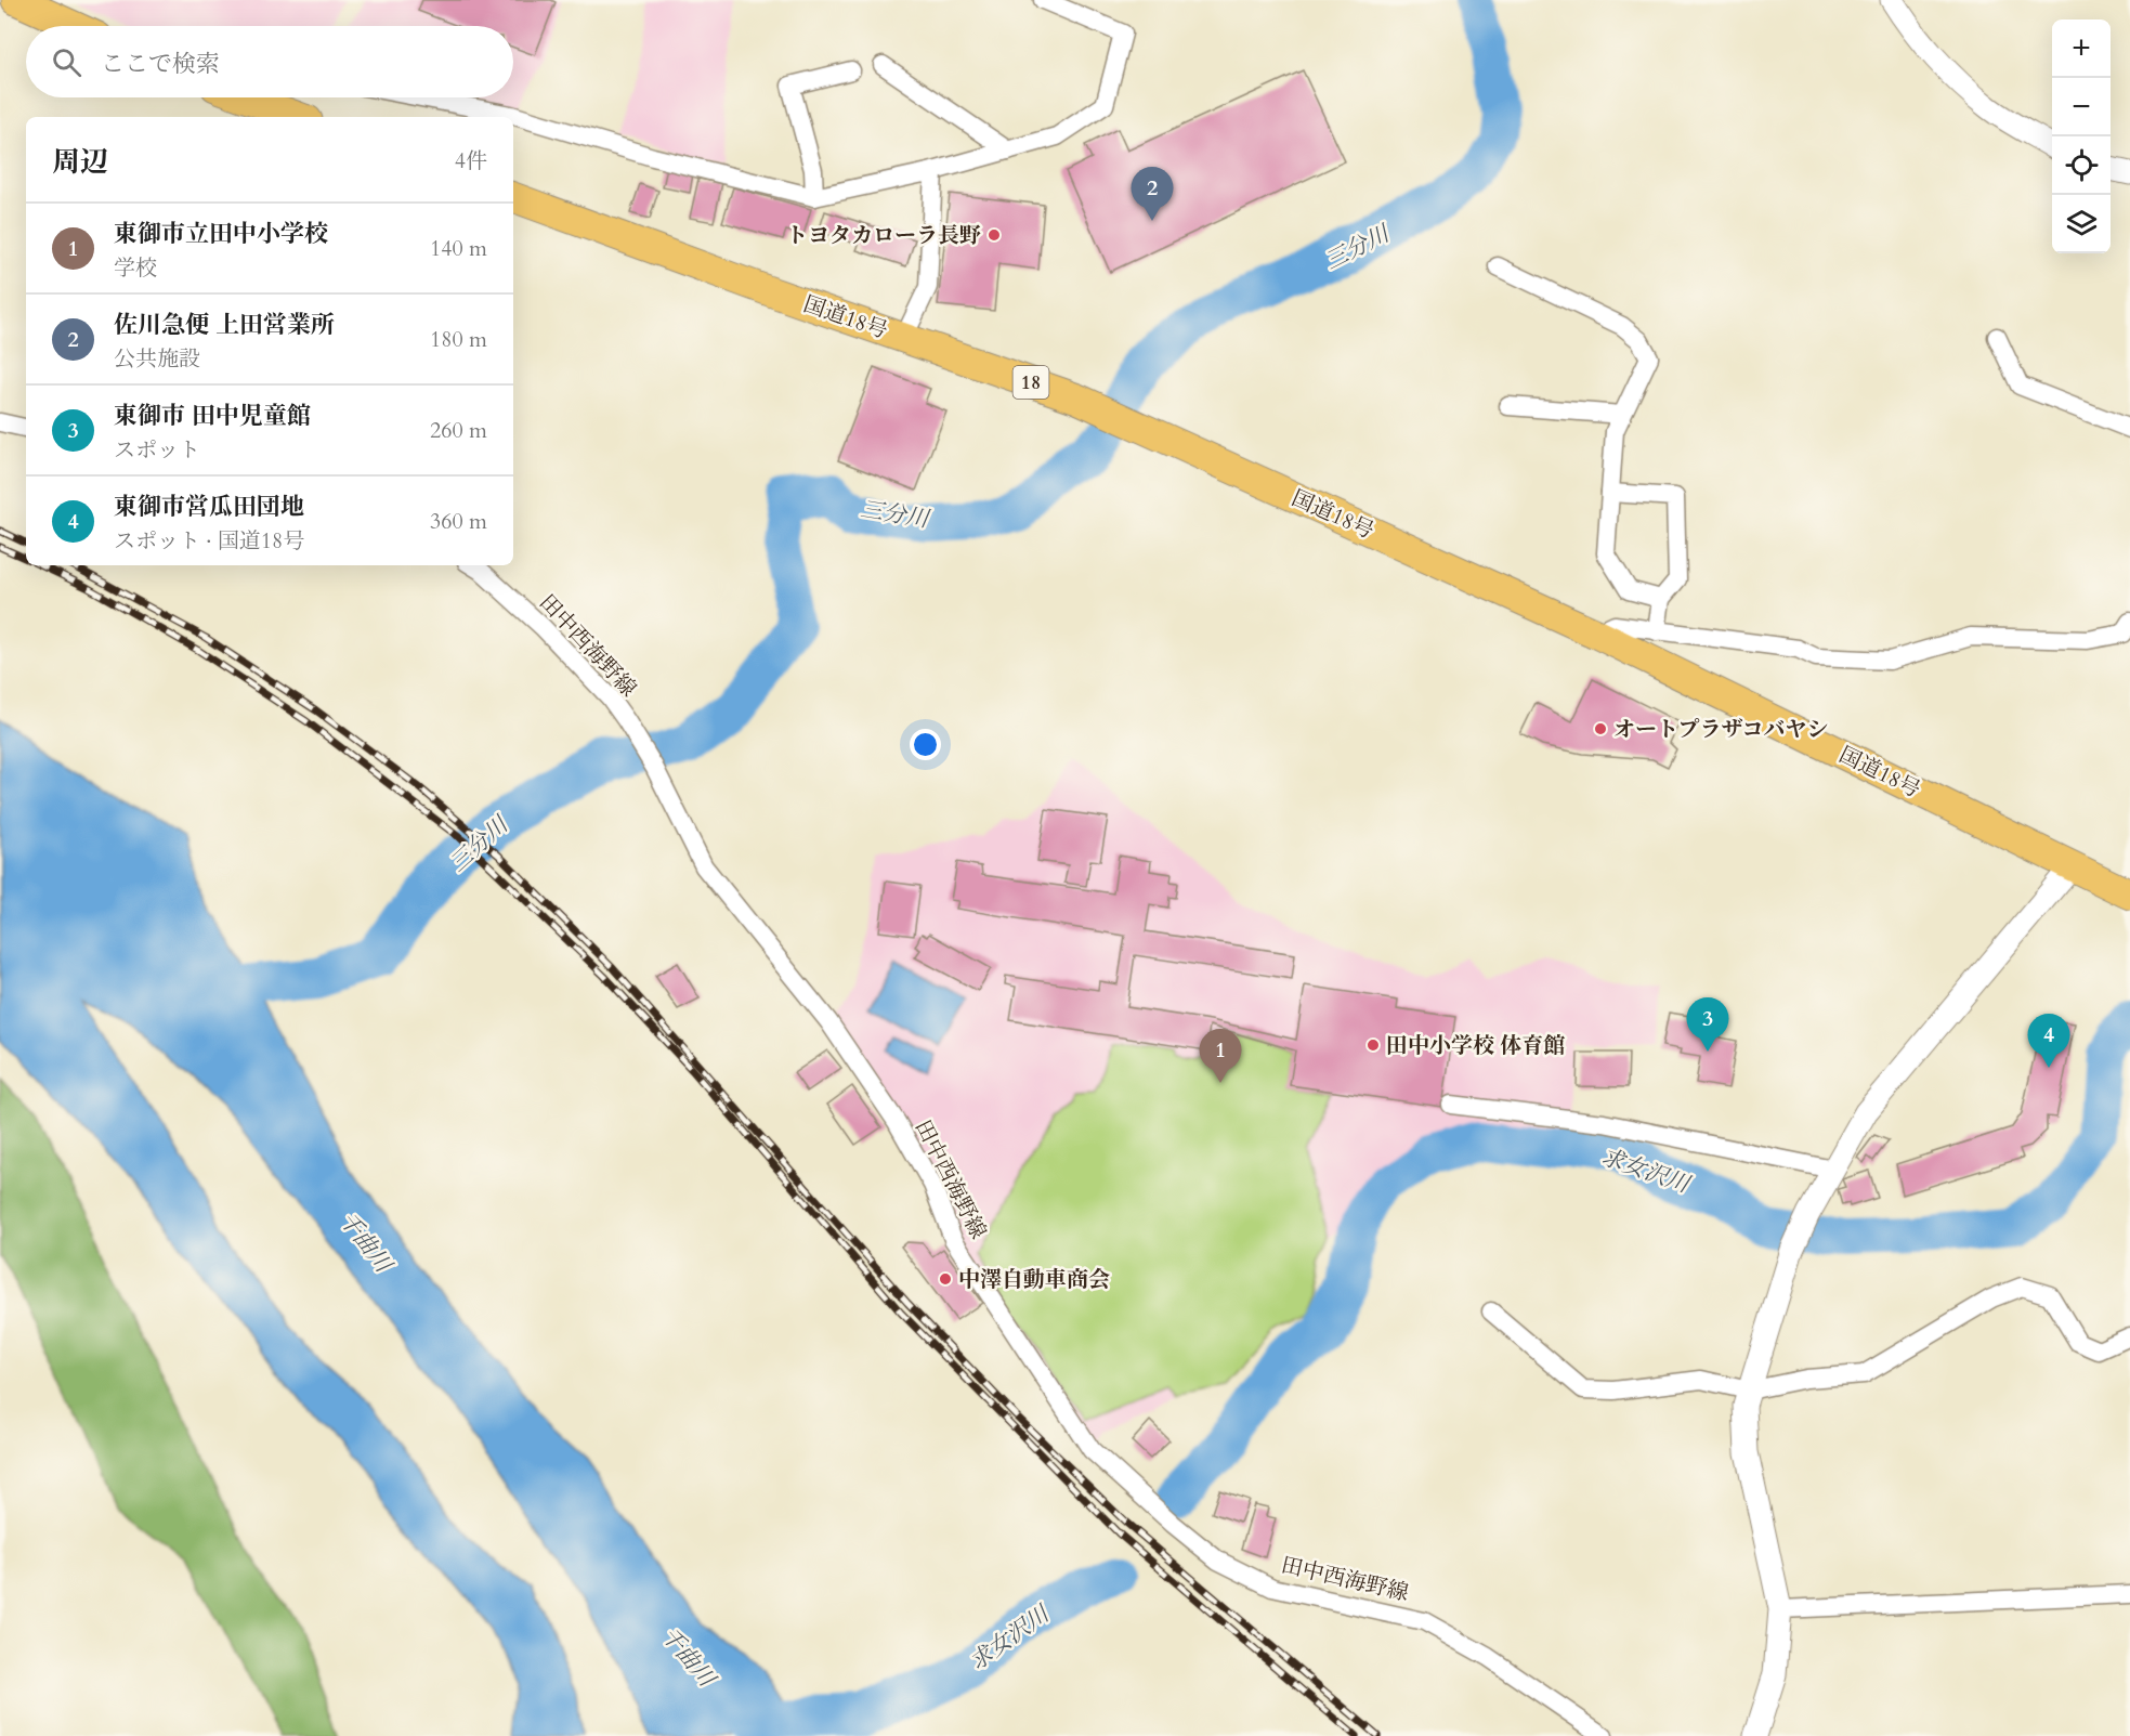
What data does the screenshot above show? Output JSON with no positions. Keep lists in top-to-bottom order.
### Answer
{
  "streets": {
    "highway": ["国道18号", "18"],
    "street": ["田中西海野線"]
  },
  "water": ["三分川", "求女沢川", "千曲川"],
  "places": [
    "トヨタカローラ長野",
    "オートプラザコバヤシ",
    "田中小学校 体育館",
    "中澤自動車商会"
  ],
  "page": {
    "map_buttons": ["+", "−"],
    "search": "ここで検索",
    "heading": ["周辺", "4件"],
    "pins": [
      "2",
      "3",
      "4",
      "1"
    ],
    "list": [
      {
        "mark": "1",
        "name": "東御市立田中小学校",
        "note": "学校",
        "value": "140 m"
      },
      {
        "mark": "2",
        "name": "佐川急便 上田営業所",
        "note": "公共施設",
        "value": "180 m"
      },
      {
        "mark": "3",
        "name": "東御市 田中児童館",
        "note": "スポット",
        "value": "260 m"
      },
      {
        "mark": "4",
        "name": "東御市営瓜田団地",
        "note": "スポット · 国道18号",
        "value": "360 m"
      }
    ]
  }
}
